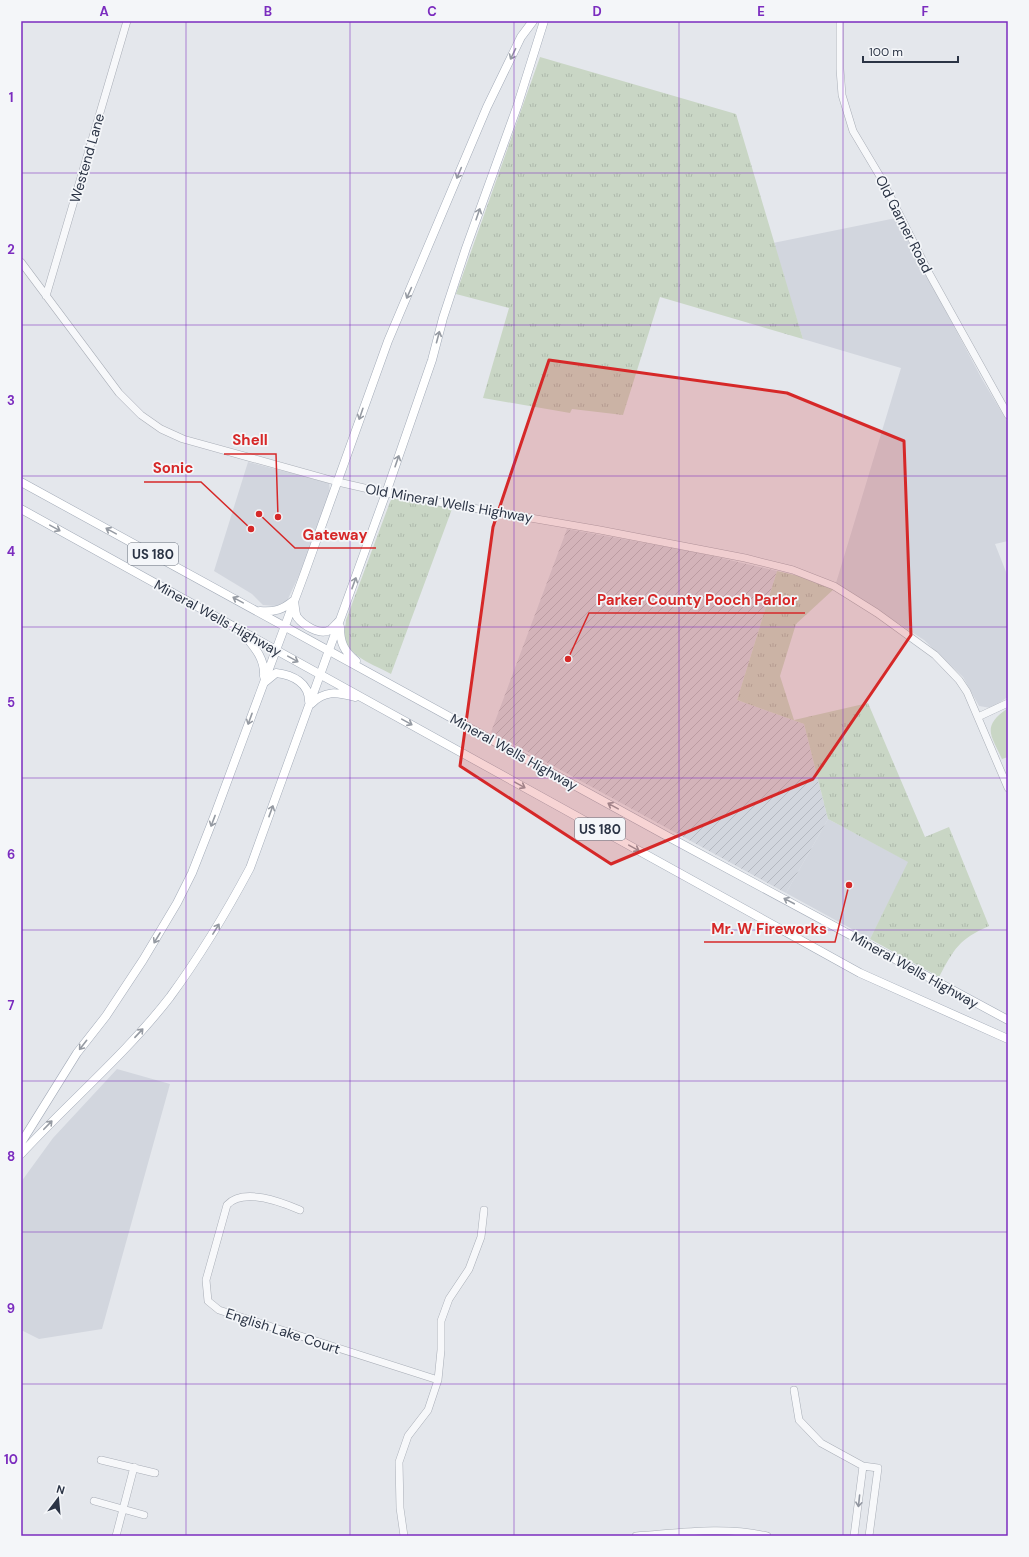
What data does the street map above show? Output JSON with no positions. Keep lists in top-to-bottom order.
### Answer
{
  "streets": {
    "main road": ["US 180", "Mineral Wells Highway"],
    "street": [
      "Westend Lane",
      "Old Garner Road",
      "Old Mineral Wells Highway",
      "English Lake Court"
    ]
  },
  "crossings": [
    ["Westend Lane", "Old Mineral Wells Highway"]
  ],
  "places": [
    "Gateway",
    "Shell",
    "Sonic",
    "Parker County Pooch Parlor",
    "Mr. W Fireworks"
  ],
  "scale_bar": "100 m",
  "north": "top",
  "grid": {
    "columns": [
      "A",
      "B",
      "C",
      "D",
      "E",
      "F"
    ],
    "rows": [
      "1",
      "2",
      "3",
      "4",
      "5",
      "6",
      "7",
      "8",
      "9",
      "10"
    ]
  }
}
